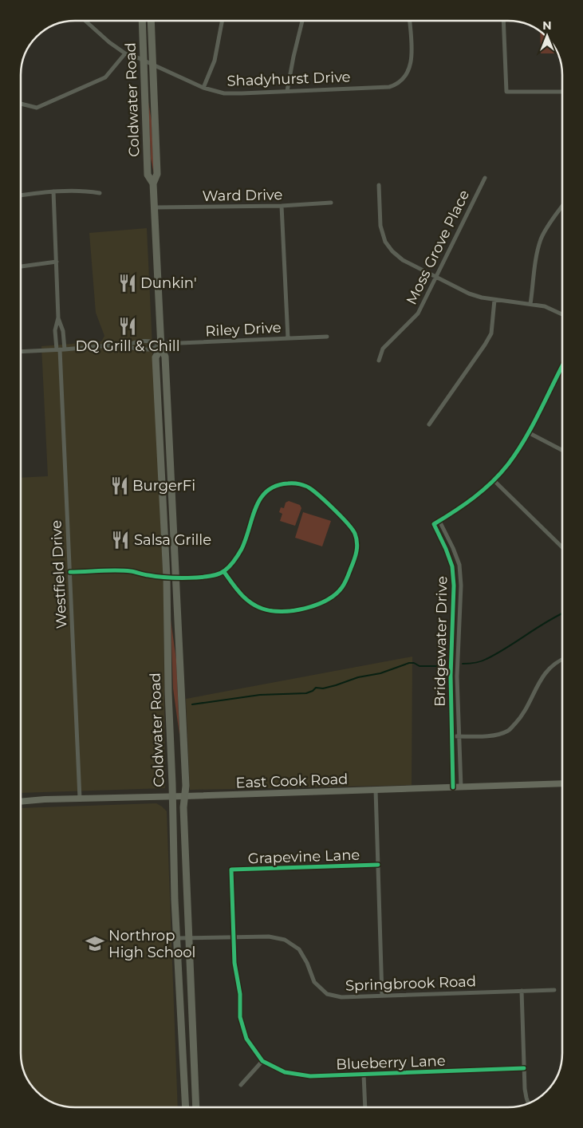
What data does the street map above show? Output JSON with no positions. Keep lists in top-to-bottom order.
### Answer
{
  "streets": {
    "main road": ["Coldwater Road", "East Cook Road"],
    "street": [
      "Shadyhurst Drive",
      "Ward Drive",
      "Moss Grove Place",
      "Riley Drive",
      "Westfield Drive",
      "Bridgewater Drive",
      "Grapevine Lane",
      "Springbrook Road",
      "Blueberry Lane"
    ]
  },
  "crossings": [
    ["Shadyhurst Drive", "Coldwater Road"],
    ["Coldwater Road", "Ward Drive"],
    ["Coldwater Road", "Riley Drive"],
    ["Coldwater Road", "East Cook Road"],
    ["Coldwater Road", "Springbrook Road"],
    ["Riley Drive", "Westfield Drive"],
    ["Westfield Drive", "East Cook Road"],
    ["Bridgewater Drive", "East Cook Road"],
    ["Grapevine Lane", "Springbrook Road"]
  ],
  "places": {
    "restaurant": [
      "Dunkin'",
      "DQ Grill & Chill",
      "BurgerFi",
      "Salsa Grille"
    ],
    "school or university": ["Northrop High School"]
  },
  "north": "top"
}
